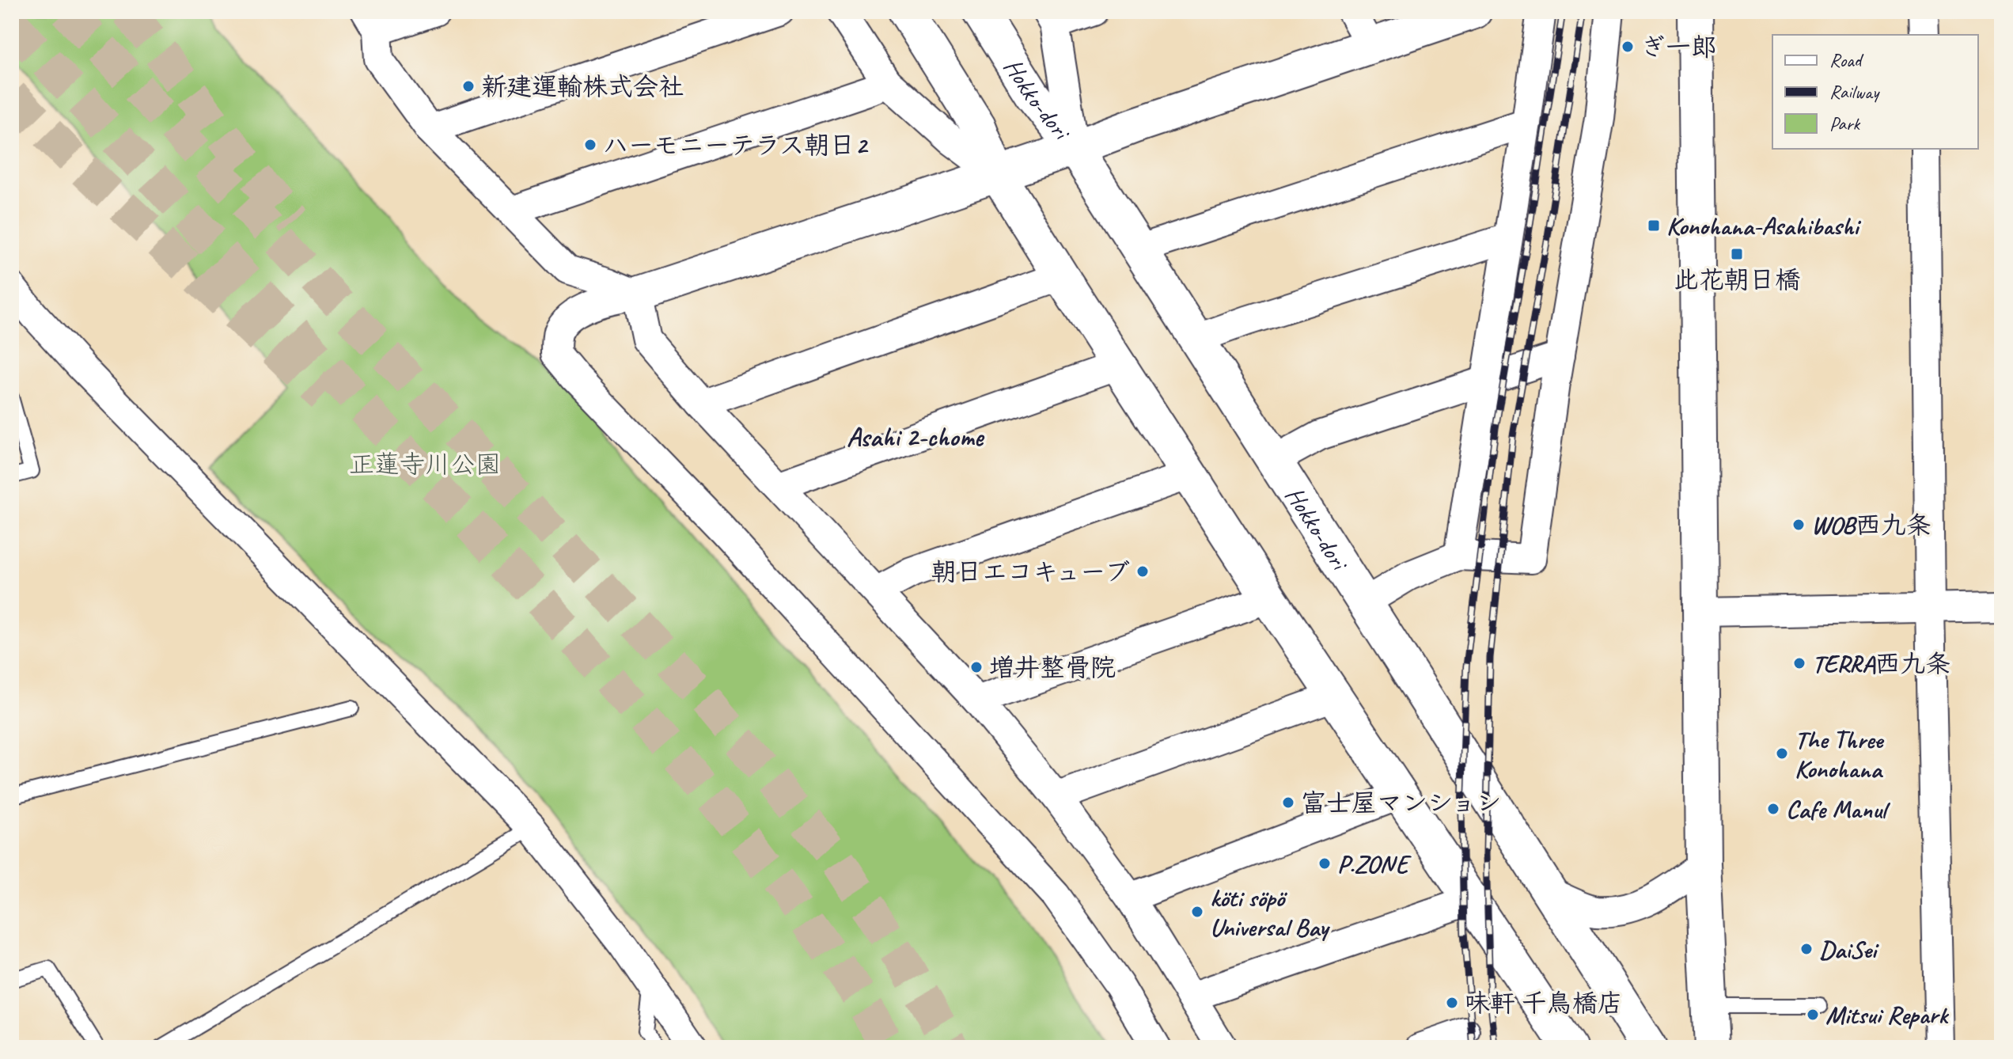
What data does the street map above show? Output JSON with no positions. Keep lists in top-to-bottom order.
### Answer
{
  "streets": {
    "main road": ["Hokko-dori"]
  },
  "districts": ["Asahi 2-chome"],
  "parks": ["正蓮寺川公園"],
  "places": {
    "other": [
      "ぎ一郎",
      "新建運輸株式会社",
      "ハーモニーテラス朝日2",
      "WOB西九条",
      "朝日エコキューブ",
      "TERRA西九条",
      "増井整骨院",
      "The Three Konohana",
      "富士屋マンション",
      "Cafe Manul",
      "P.ZONE",
      "köti söpö Universal Bay",
      "DaiSei",
      "味軒 千鳥橋店",
      "Mitsui Repark"
    ],
    "transit": ["Konohana-Asahibashi", "此花朝日橋"]
  },
  "legend": ["Road", "Railway", "Park"]
}
